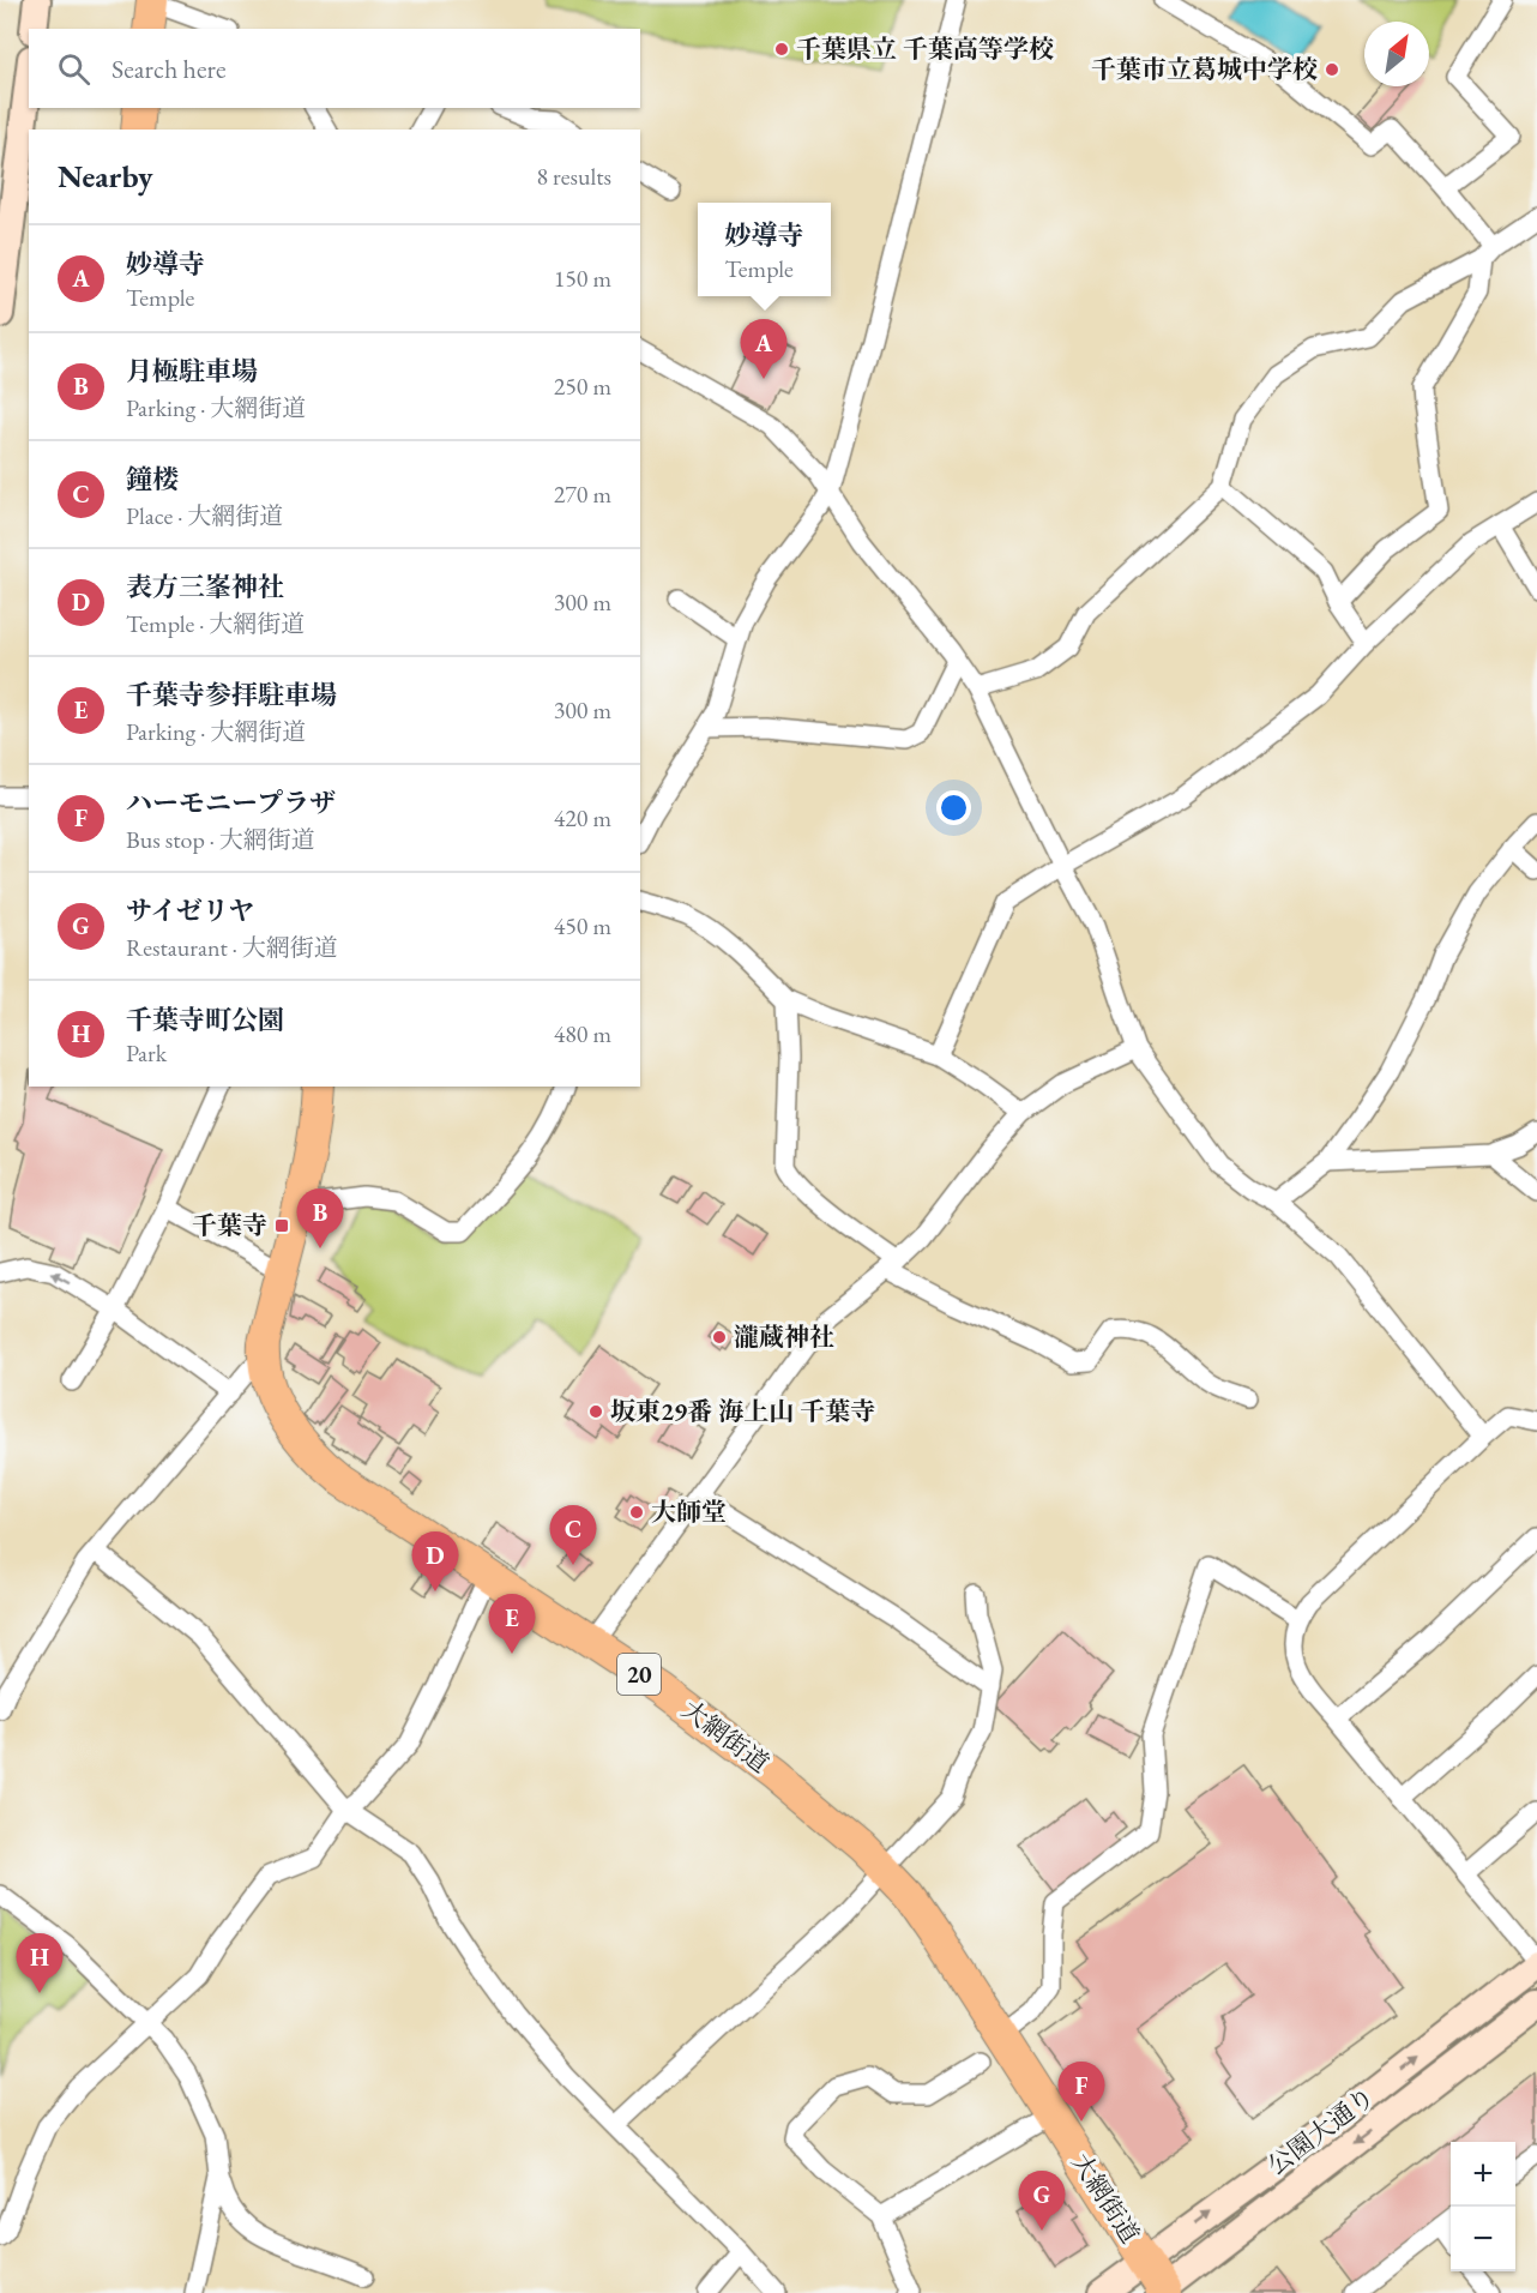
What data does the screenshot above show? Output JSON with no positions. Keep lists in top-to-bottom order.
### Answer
{
  "streets": {
    "main road": ["20", "大網街道"],
    "street": ["公園大通り"]
  },
  "crossings": [
    ["大網街道", "公園大通り"]
  ],
  "places": {
    "other": [
      "千葉県立 千葉高等学校",
      "千葉市立葛城中学校",
      "瀧蔵神社",
      "坂東29番 海上山 千葉寺",
      "大師堂"
    ],
    "transit": ["千葉寺"]
  },
  "north": "top right",
  "page": {
    "search": "Search here",
    "heading": ["Nearby", "8 results"],
    "popup": ["妙導寺", "Temple"],
    "list": [
      {
        "mark": "A",
        "name": "妙導寺",
        "note": "Temple",
        "value": "150 m"
      },
      {
        "mark": "B",
        "name": "月極駐車場",
        "note": "Parking · 大網街道",
        "value": "250 m"
      },
      {
        "mark": "C",
        "name": "鐘楼",
        "note": "Place · 大網街道",
        "value": "270 m"
      },
      {
        "mark": "D",
        "name": "表方三峯神社",
        "note": "Temple · 大網街道",
        "value": "300 m"
      },
      {
        "mark": "E",
        "name": "千葉寺参拝駐車場",
        "note": "Parking · 大網街道",
        "value": "300 m"
      },
      {
        "mark": "F",
        "name": "ハーモニープラザ",
        "note": "Bus stop · 大網街道",
        "value": "420 m"
      },
      {
        "mark": "G",
        "name": "サイゼリヤ",
        "note": "Restaurant · 大網街道",
        "value": "450 m"
      },
      {
        "mark": "H",
        "name": "千葉寺町公園",
        "note": "Park",
        "value": "480 m"
      }
    ],
    "pins": [
      "A",
      "B",
      "C",
      "D",
      "E",
      "H",
      "F",
      "G"
    ],
    "map_buttons": ["+", "−"]
  }
}
